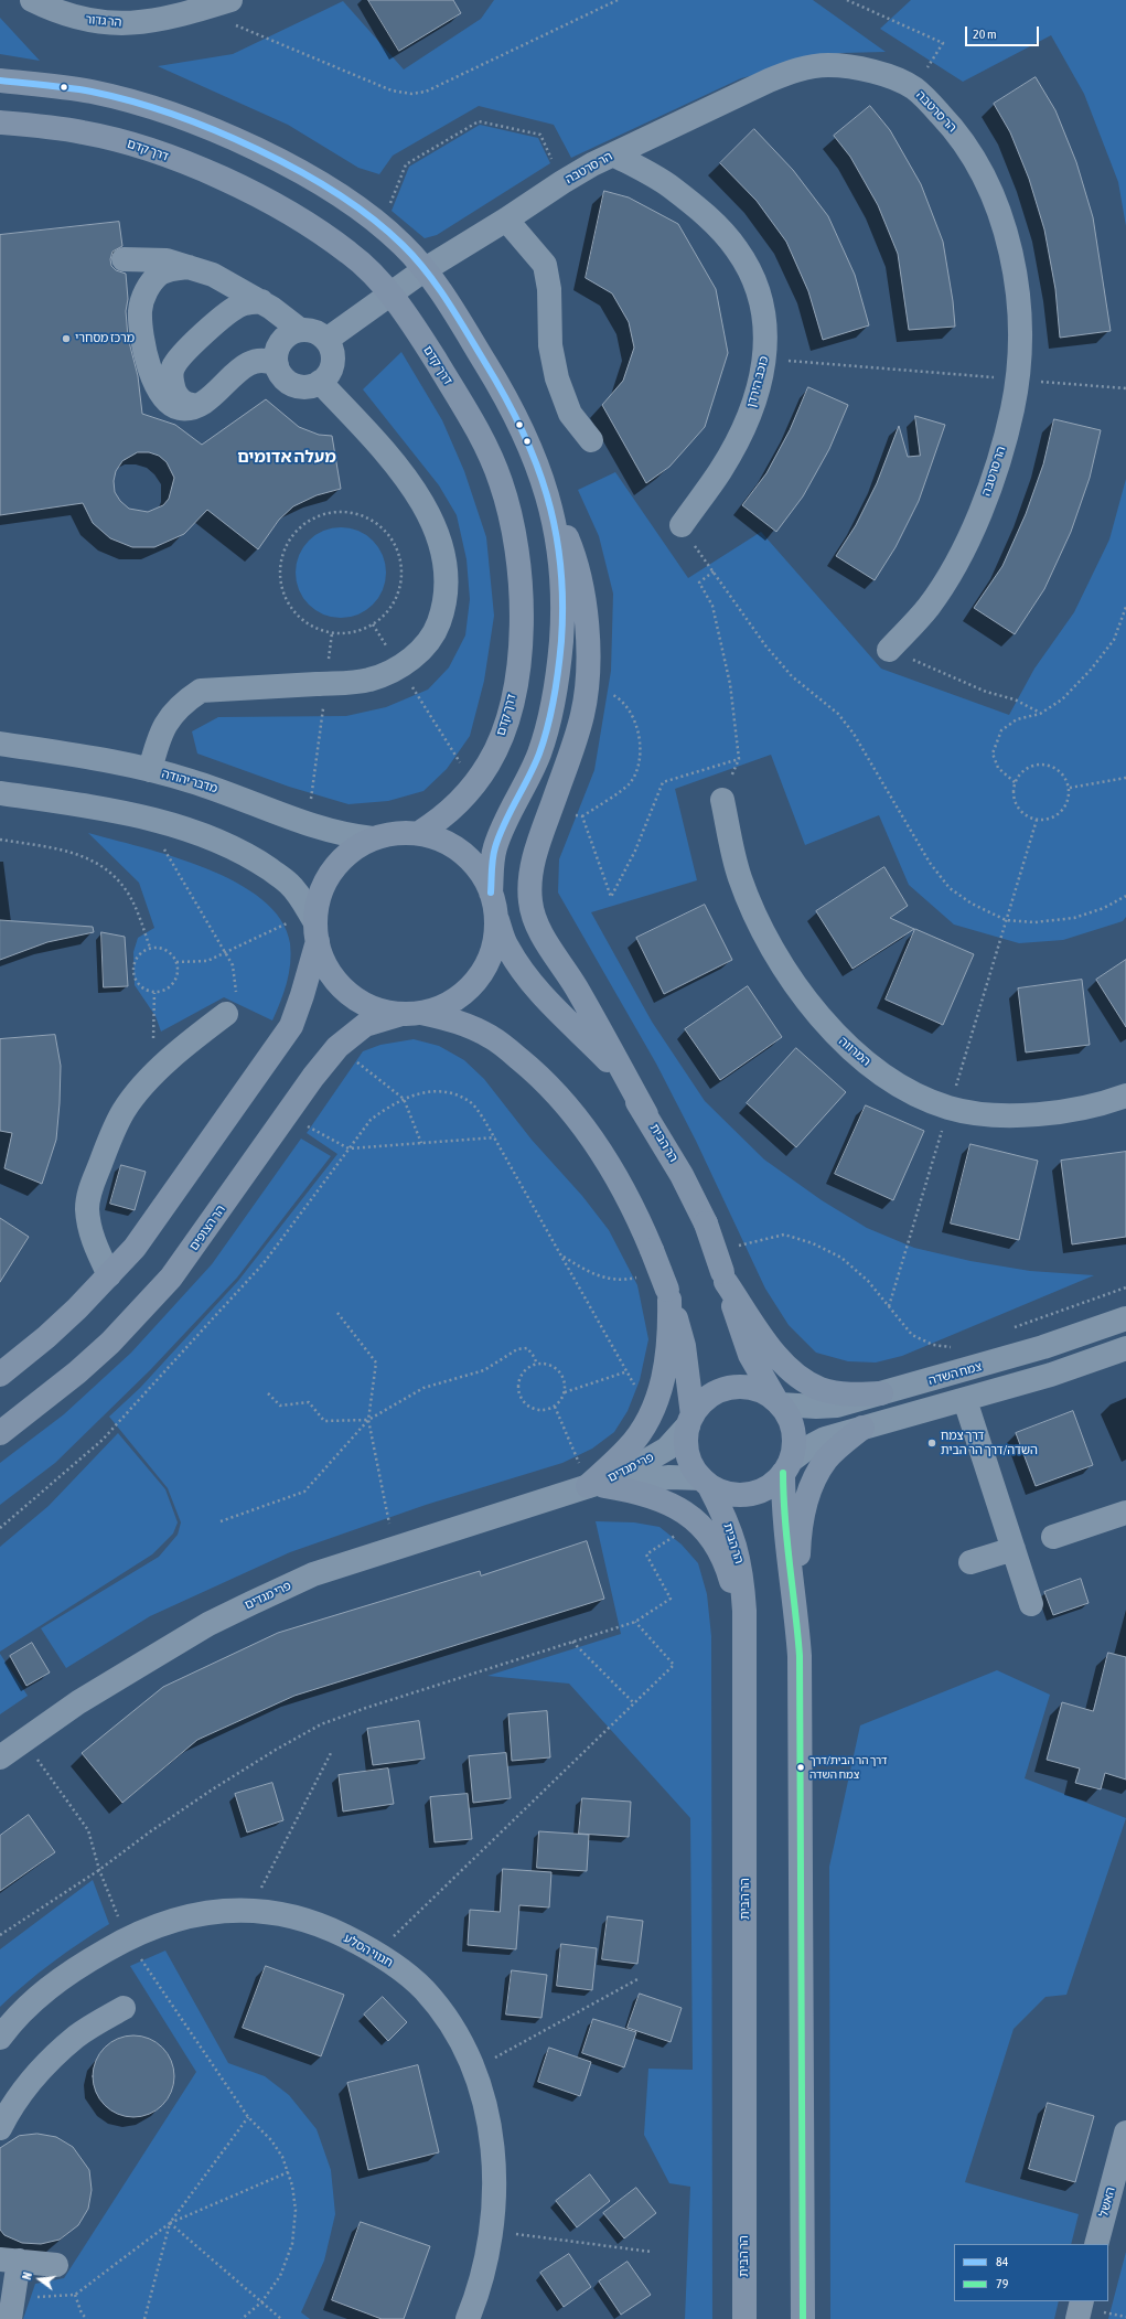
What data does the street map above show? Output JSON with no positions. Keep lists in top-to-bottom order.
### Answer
{
  "streets": {
    "main road": ["דרך קדם", "הר הבית", "הר הצופים"],
    "street": [
      "הר גדור",
      "הר סרטבה",
      "כוכב הירדן",
      "מדבר יהודה",
      "המרווה",
      "צמח השדה",
      "פרי מגדים",
      "חגווי הסלע",
      "האשל"
    ]
  },
  "crossings": [
    ["הר סרטבה", "דרך קדם"],
    ["הר סרטבה", "כוכב הירדן"],
    ["הר הבית", "הר הצופים"],
    ["הר הבית", "צמח השדה"],
    ["הר הבית", "פרי מגדים"],
    ["צמח השדה", "פרי מגדים"]
  ],
  "districts": ["מעלה אדומים"],
  "places": ["מרכז מסחרי", "דרך צמח השדה/דרך הר הבית", "דרך הר הבית/דרך צמח השדה"],
  "lines": ["transit line 84", "transit line 79"],
  "legend": ["84", "79"],
  "scale_bar": "20 m",
  "north": "left"
}
